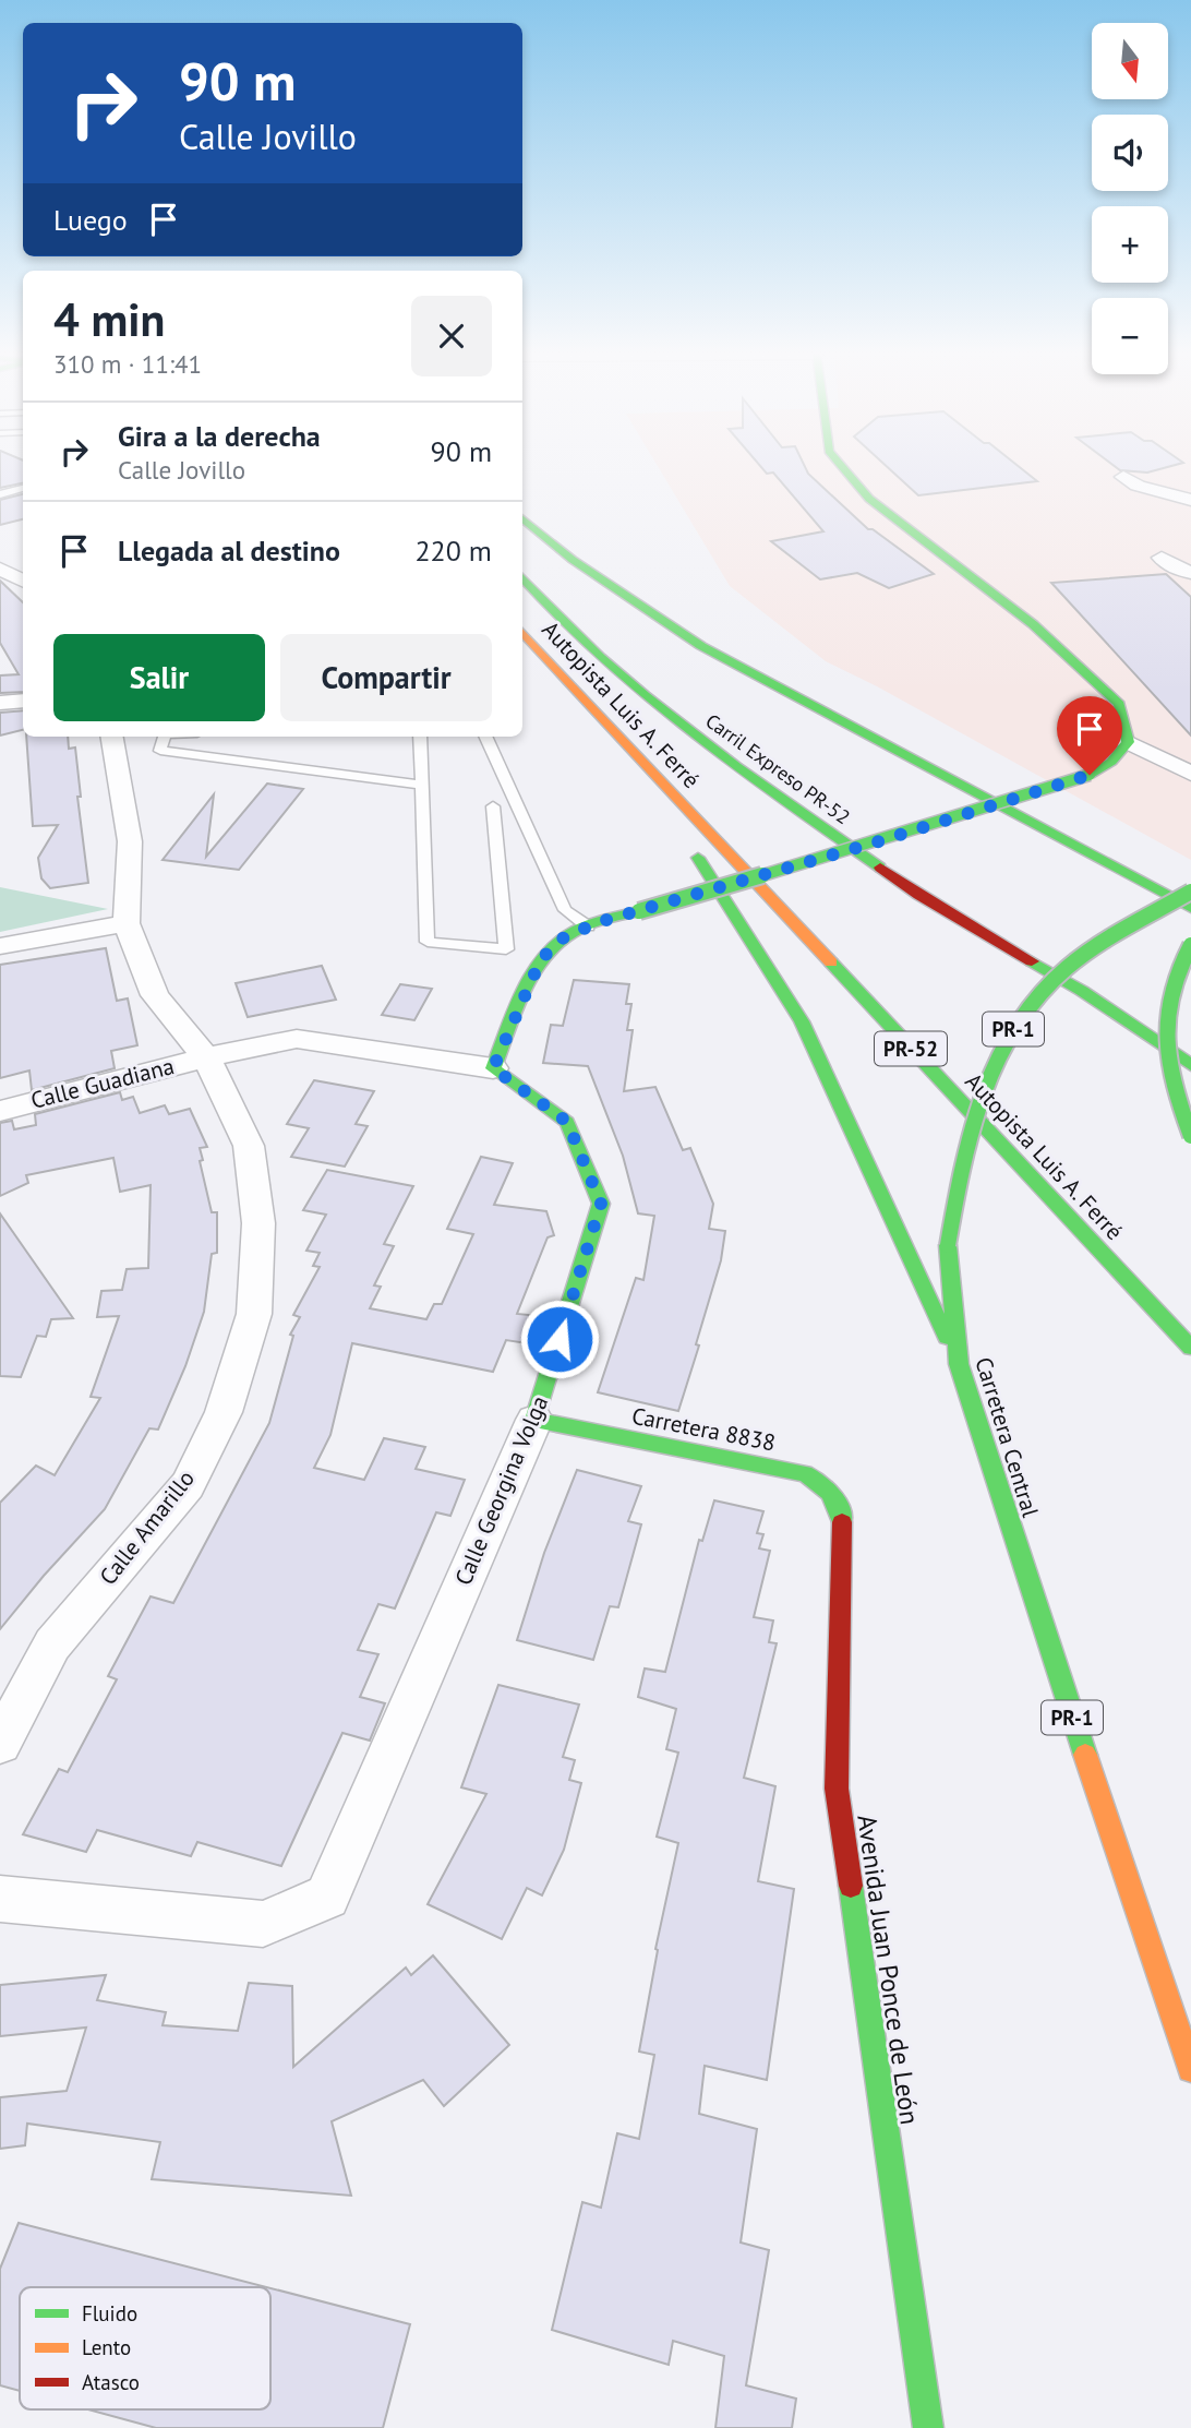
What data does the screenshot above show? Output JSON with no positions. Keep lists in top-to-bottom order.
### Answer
{
  "streets": {
    "main road": [
      "Autopista Luis A. Ferré",
      "Carril Expreso PR-52",
      "PR-1",
      "PR-52",
      "Carretera 8838",
      "Carretera Central",
      "Calle Georgina Volga",
      "Avenida Juan Ponce de León"
    ],
    "street": ["Calle Guadiana", "Calle Amarillo"]
  },
  "crossings": [
    ["Calle Guadiana", "Calle Georgina Volga"],
    ["Calle Guadiana", "Calle Amarillo"],
    ["Carretera 8838", "Calle Georgina Volga"],
    ["Carretera 8838", "Avenida Juan Ponce de León"],
    ["Calle Georgina Volga", "Calle Amarillo"]
  ],
  "legend": ["Fluido", "Lento", "Atasco"],
  "north": "bottom",
  "page": {
    "map_buttons": ["+", "−"],
    "turn": ["90 m", "Calle Jovillo"],
    "then": "Luego",
    "heading": ["4 min", "310 m · 11:41"],
    "list": [
      {
        "name": "Gira a la derecha",
        "note": "Calle Jovillo",
        "value": "90 m"
      },
      {
        "name": "Llegada al destino",
        "value": "220 m"
      }
    ],
    "buttons": ["Salir", "Compartir"]
  }
}
